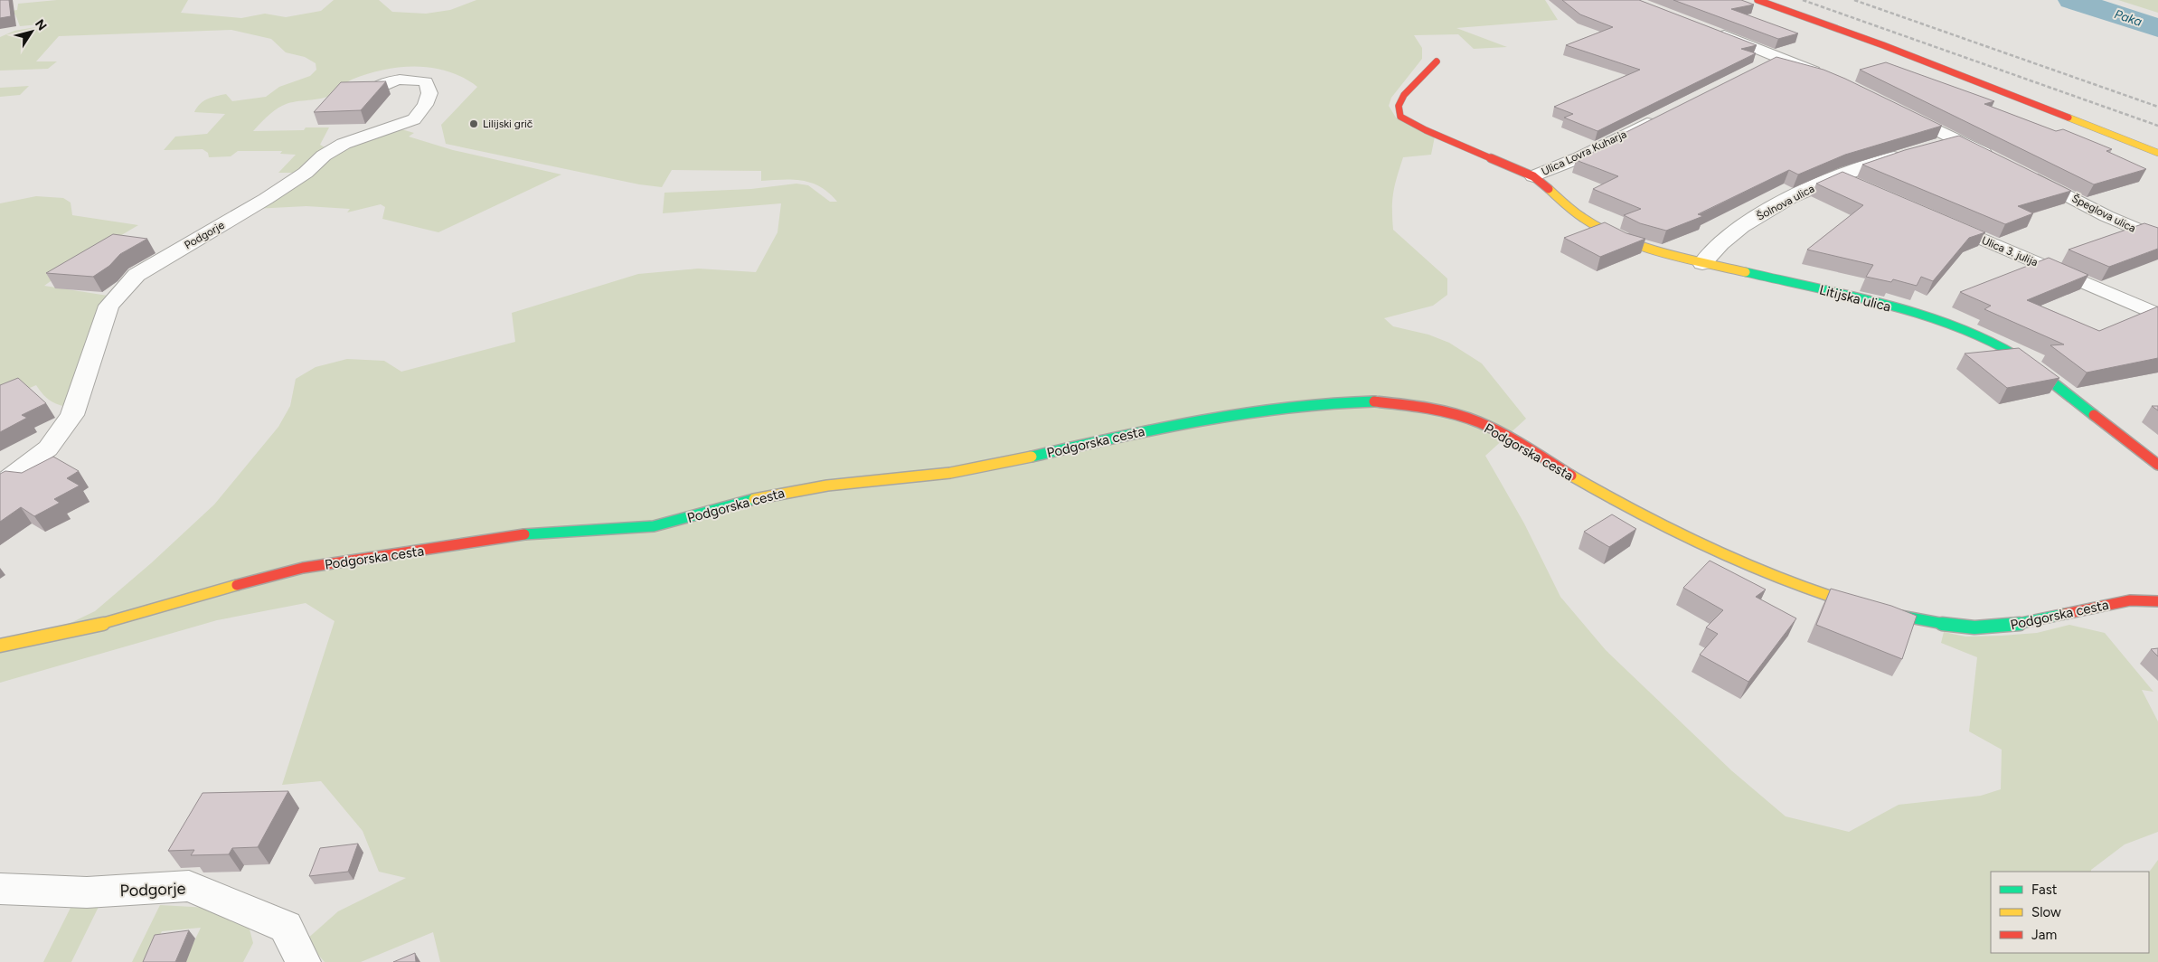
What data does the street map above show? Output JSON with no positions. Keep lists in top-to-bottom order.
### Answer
{
  "streets": {
    "street": [
      "Ulica Lovra Kuharja",
      "Šolnova ulica",
      "Špeglova ulica",
      "Podgorje",
      "Ulica 3. julija",
      "Litijska ulica",
      "Podgorska cesta"
    ]
  },
  "crossings": [
    ["Ulica Lovra Kuharja", "Litijska ulica"],
    ["Šolnova ulica", "Litijska ulica"]
  ],
  "water": ["Paka"],
  "places": ["Lilijski grič"],
  "legend": ["Fast", "Slow", "Jam"],
  "north": "top right"
}
